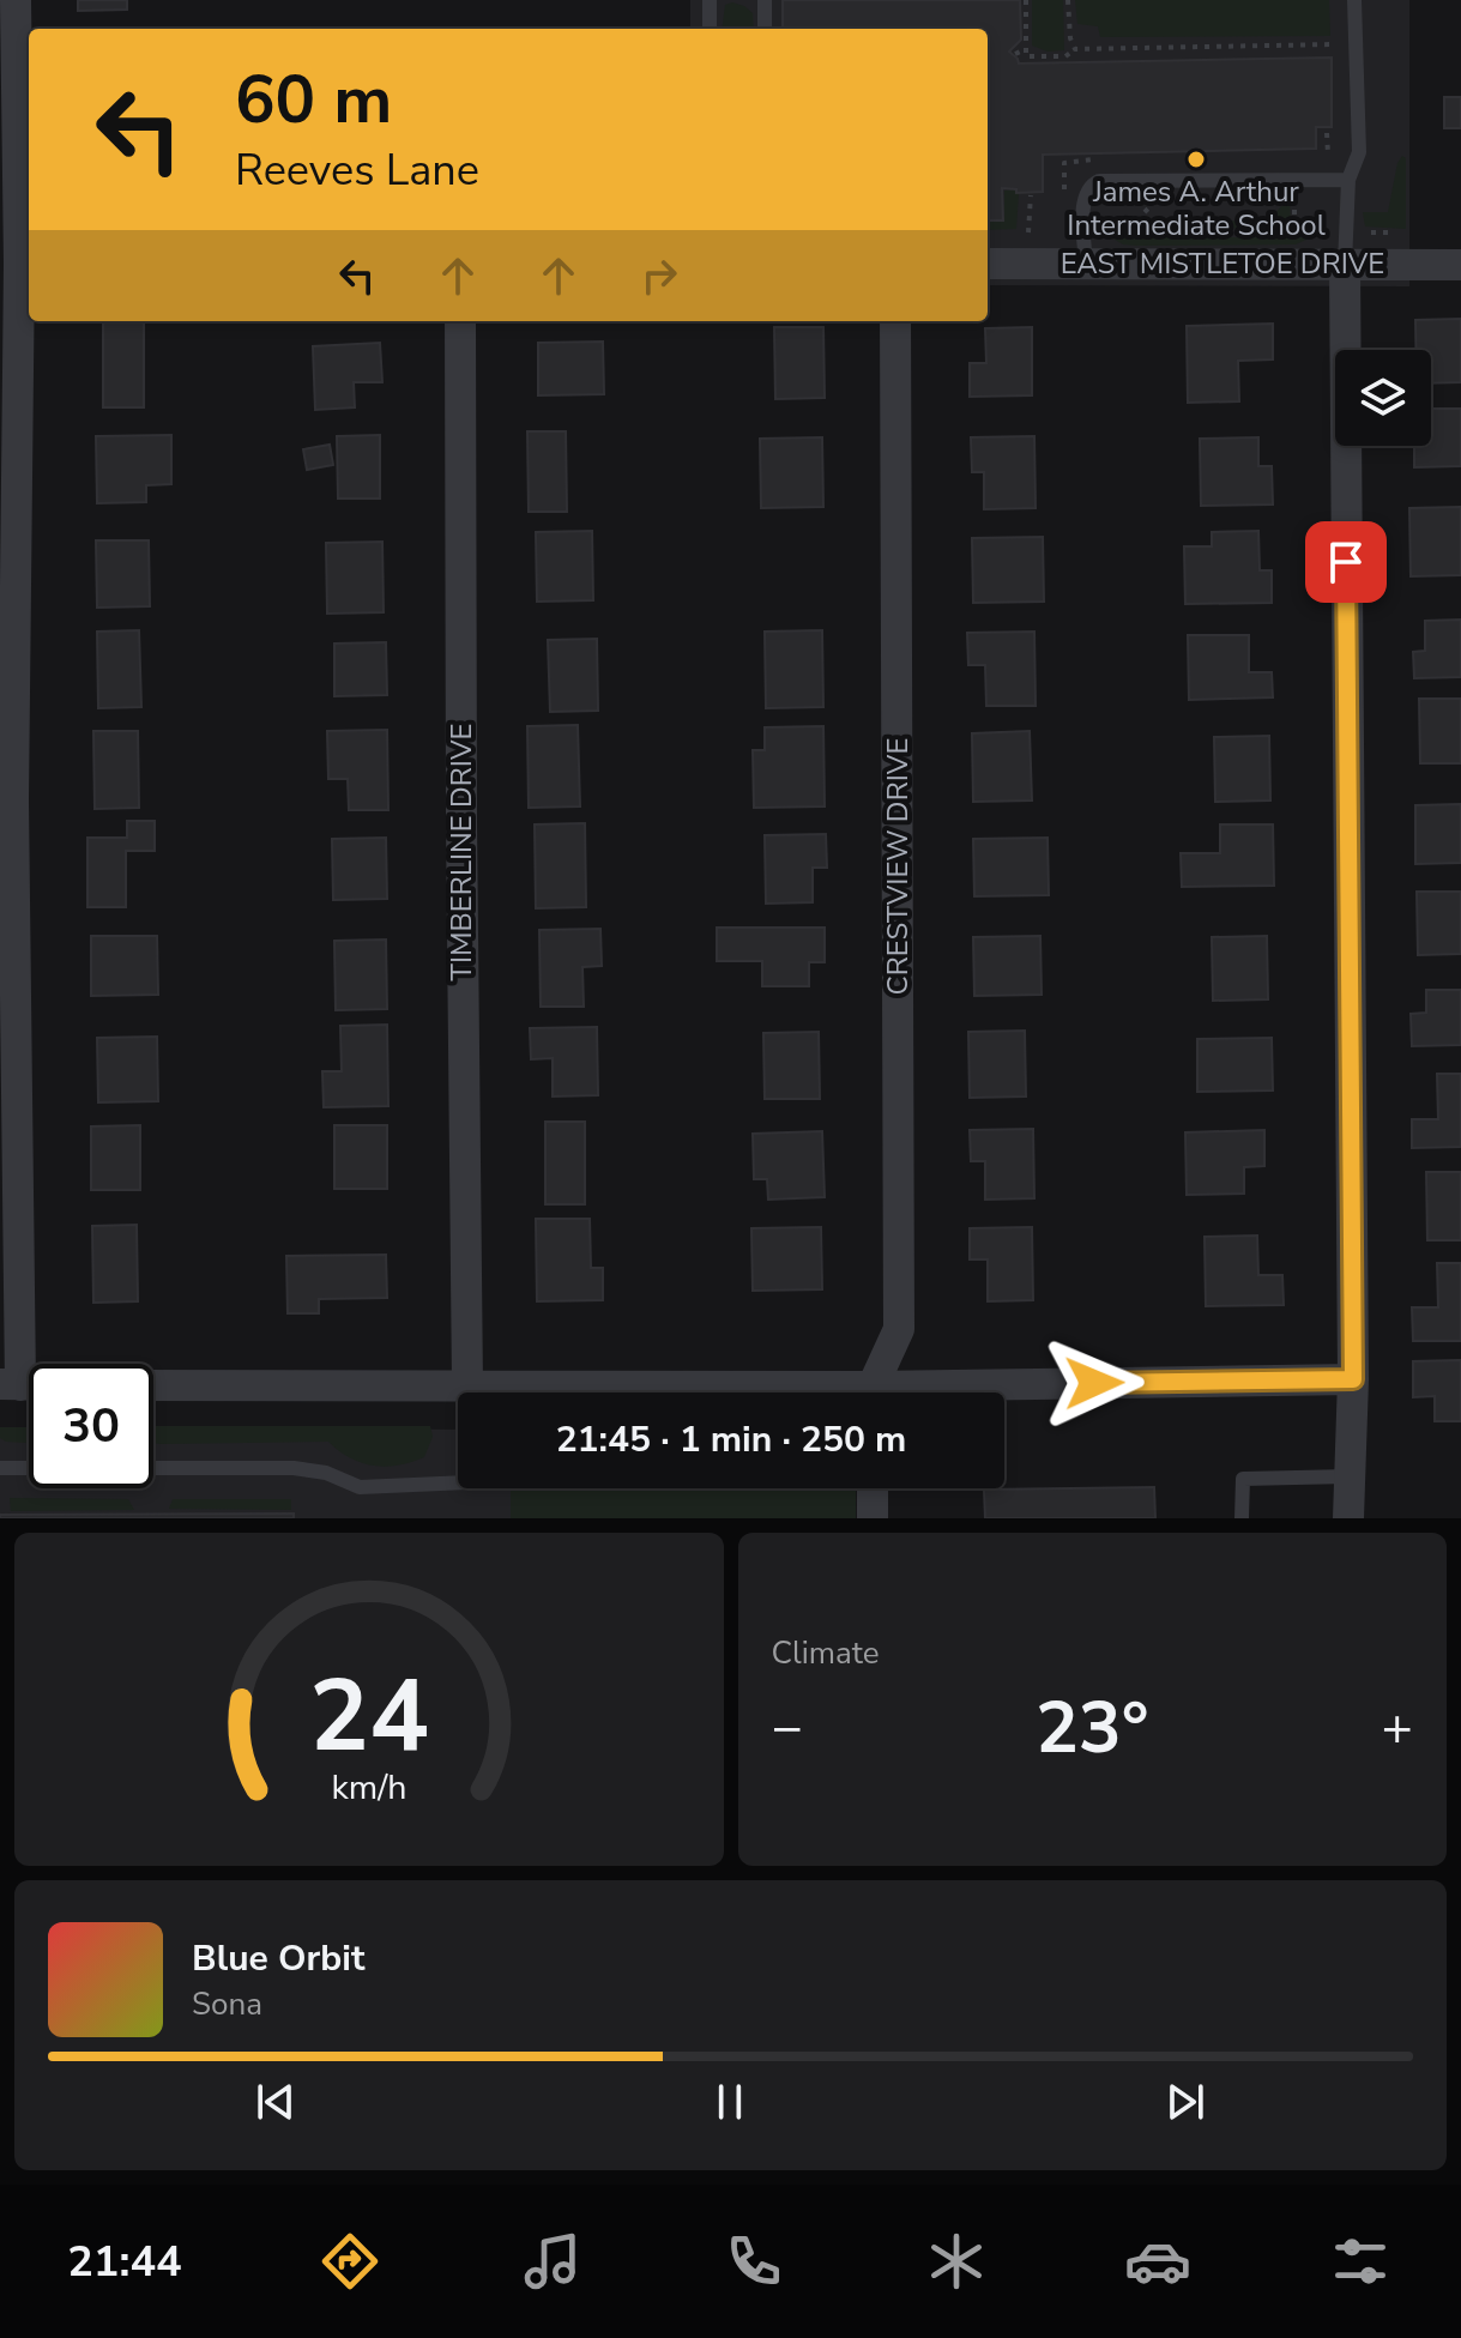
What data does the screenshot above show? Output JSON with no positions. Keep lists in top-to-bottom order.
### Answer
{
  "streets": {
    "street": ["EAST MISTLETOE DRIVE", "TIMBERLINE DRIVE", "CRESTVIEW DRIVE"]
  },
  "places": ["James A. Arthur Intermediate School"],
  "page": {
    "turn": ["60 m", "Reeves Lane"],
    "limit": "30",
    "trip": "21:45 · 1 min · 250 m",
    "tile": "Climate",
    "heat": ["−", "23°", "+"],
    "song": ["Blue Orbit", "Sona"],
    "tabs": "21:44",
    "gauge": ["24", "km/h"]
  }
}
